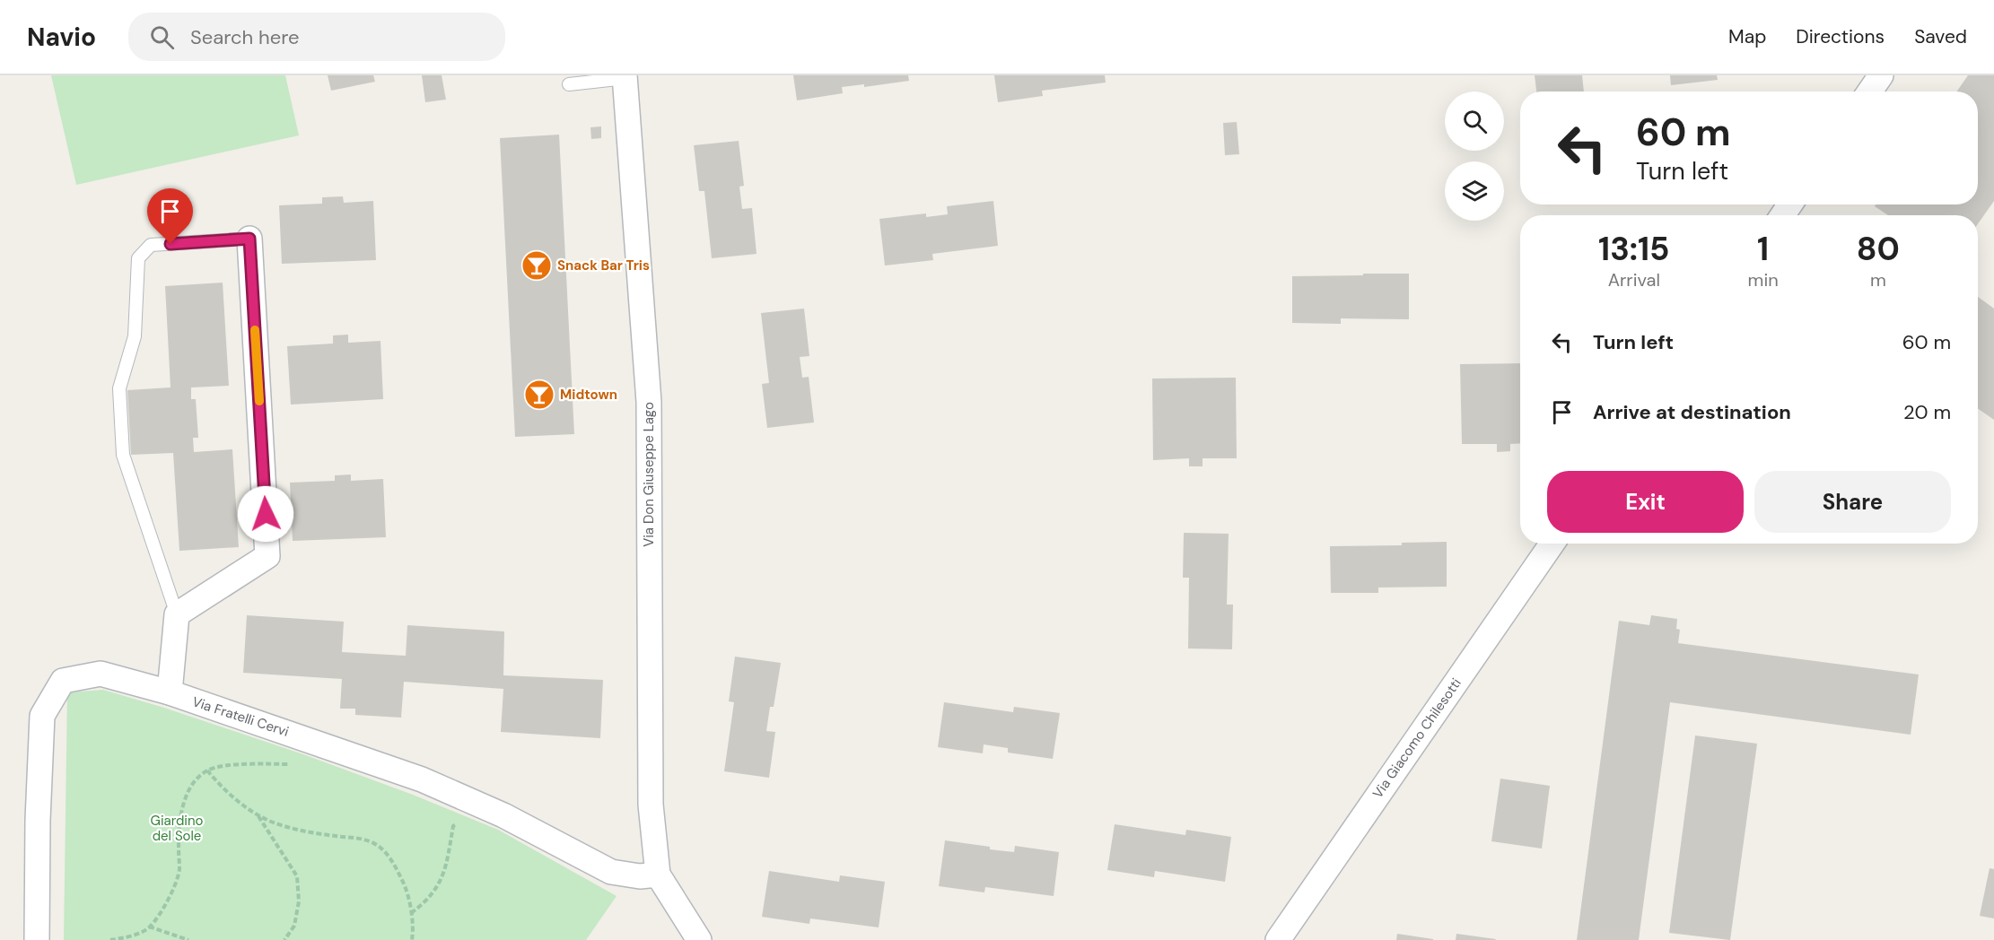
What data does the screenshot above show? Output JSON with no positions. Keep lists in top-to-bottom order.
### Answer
{
  "streets": {
    "street": ["Via Don Giuseppe Lago", "Via Fratelli Cervi", "Via Giacomo Chilesotti"]
  },
  "crossings": [
    ["Via Don Giuseppe Lago", "Via Fratelli Cervi"]
  ],
  "parks": ["Giardino del Sole"],
  "places": {
    "bar": ["Snack Bar Tris", "Midtown"]
  },
  "page": {
    "header": "Navio",
    "search": "Search here",
    "nav": ["Map", "Directions", "Saved"],
    "turn": ["60 m", "Turn left"],
    "eta": [
      "13:15",
      "Arrival",
      "1",
      "min",
      "80",
      "m"
    ],
    "list": [
      {
        "name": "Turn left",
        "value": "60 m"
      },
      {
        "name": "Arrive at destination",
        "value": "20 m"
      }
    ],
    "buttons": ["Exit", "Share"]
  }
}
